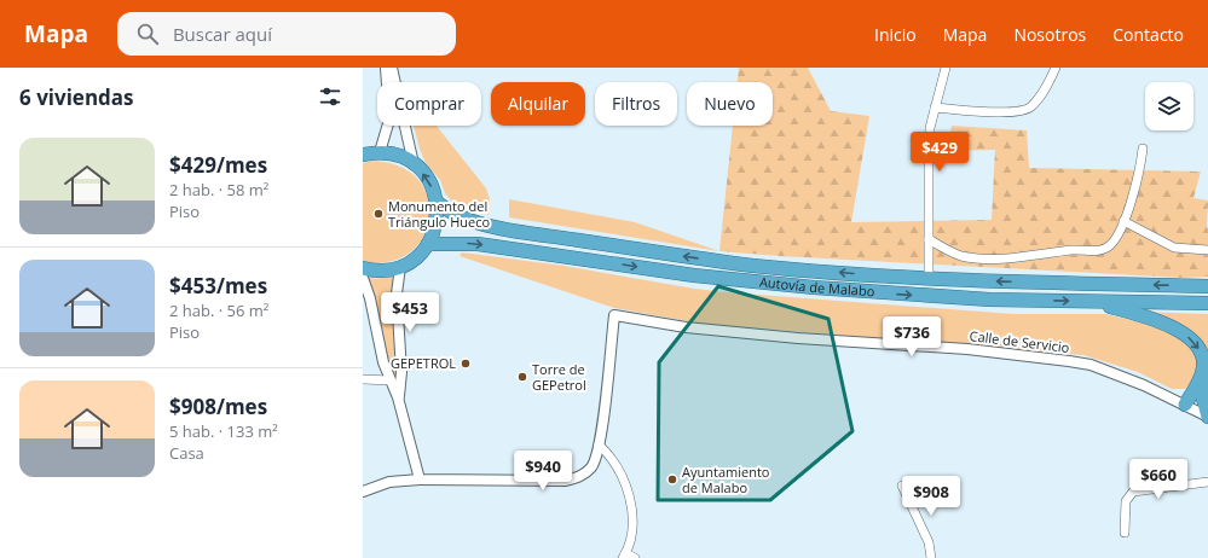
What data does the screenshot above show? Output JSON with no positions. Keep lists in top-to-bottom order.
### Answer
{
  "streets": {
    "highway": ["Autovía de Malabo"],
    "street": ["Calle de Servicio"]
  },
  "places": [
    "Monumento del Triángulo Hueco",
    "GEPETROL",
    "Torre de GEPetrol",
    "Ayuntamiento de Malabo"
  ],
  "page": {
    "header": "Mapa",
    "search": "Buscar aquí",
    "nav": [
      "Inicio",
      "Mapa",
      "Nosotros",
      "Contacto"
    ],
    "heading": "6 viviendas",
    "chip": [
      "Comprar",
      "Alquilar",
      "Filtros",
      "Nuevo"
    ],
    "list": [
      {
        "name": "$429/mes",
        "note": "2 hab. · 58 m² · Piso"
      },
      {
        "name": "$453/mes",
        "note": "2 hab. · 56 m² · Piso"
      },
      {
        "name": "$908/mes",
        "note": "5 hab. · 133 m² · Casa"
      }
    ],
    "price": [
      "$429",
      "$453",
      "$736",
      "$940",
      "$660",
      "$908"
    ]
  }
}
